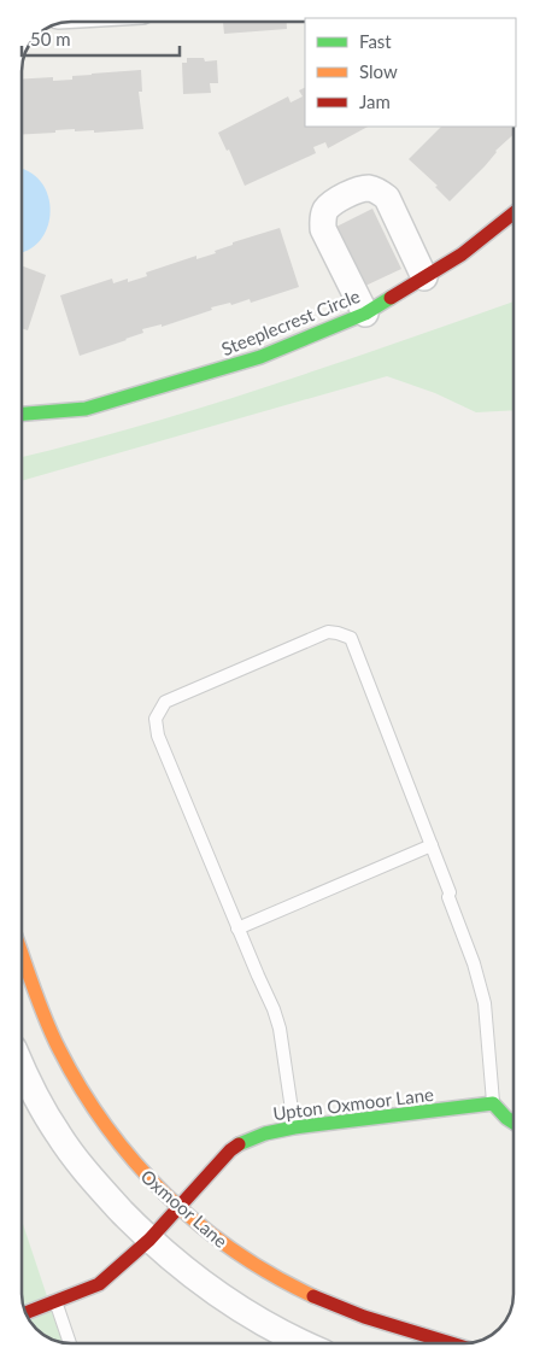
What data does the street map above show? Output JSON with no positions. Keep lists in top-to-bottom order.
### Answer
{
  "streets": {
    "street": ["Steeplecrest Circle", "Upton Oxmoor Lane", "Oxmoor Lane"]
  },
  "crossings": [
    ["Upton Oxmoor Lane", "Oxmoor Lane"]
  ],
  "legend": ["Fast", "Slow", "Jam"],
  "scale_bar": "50 m"
}
